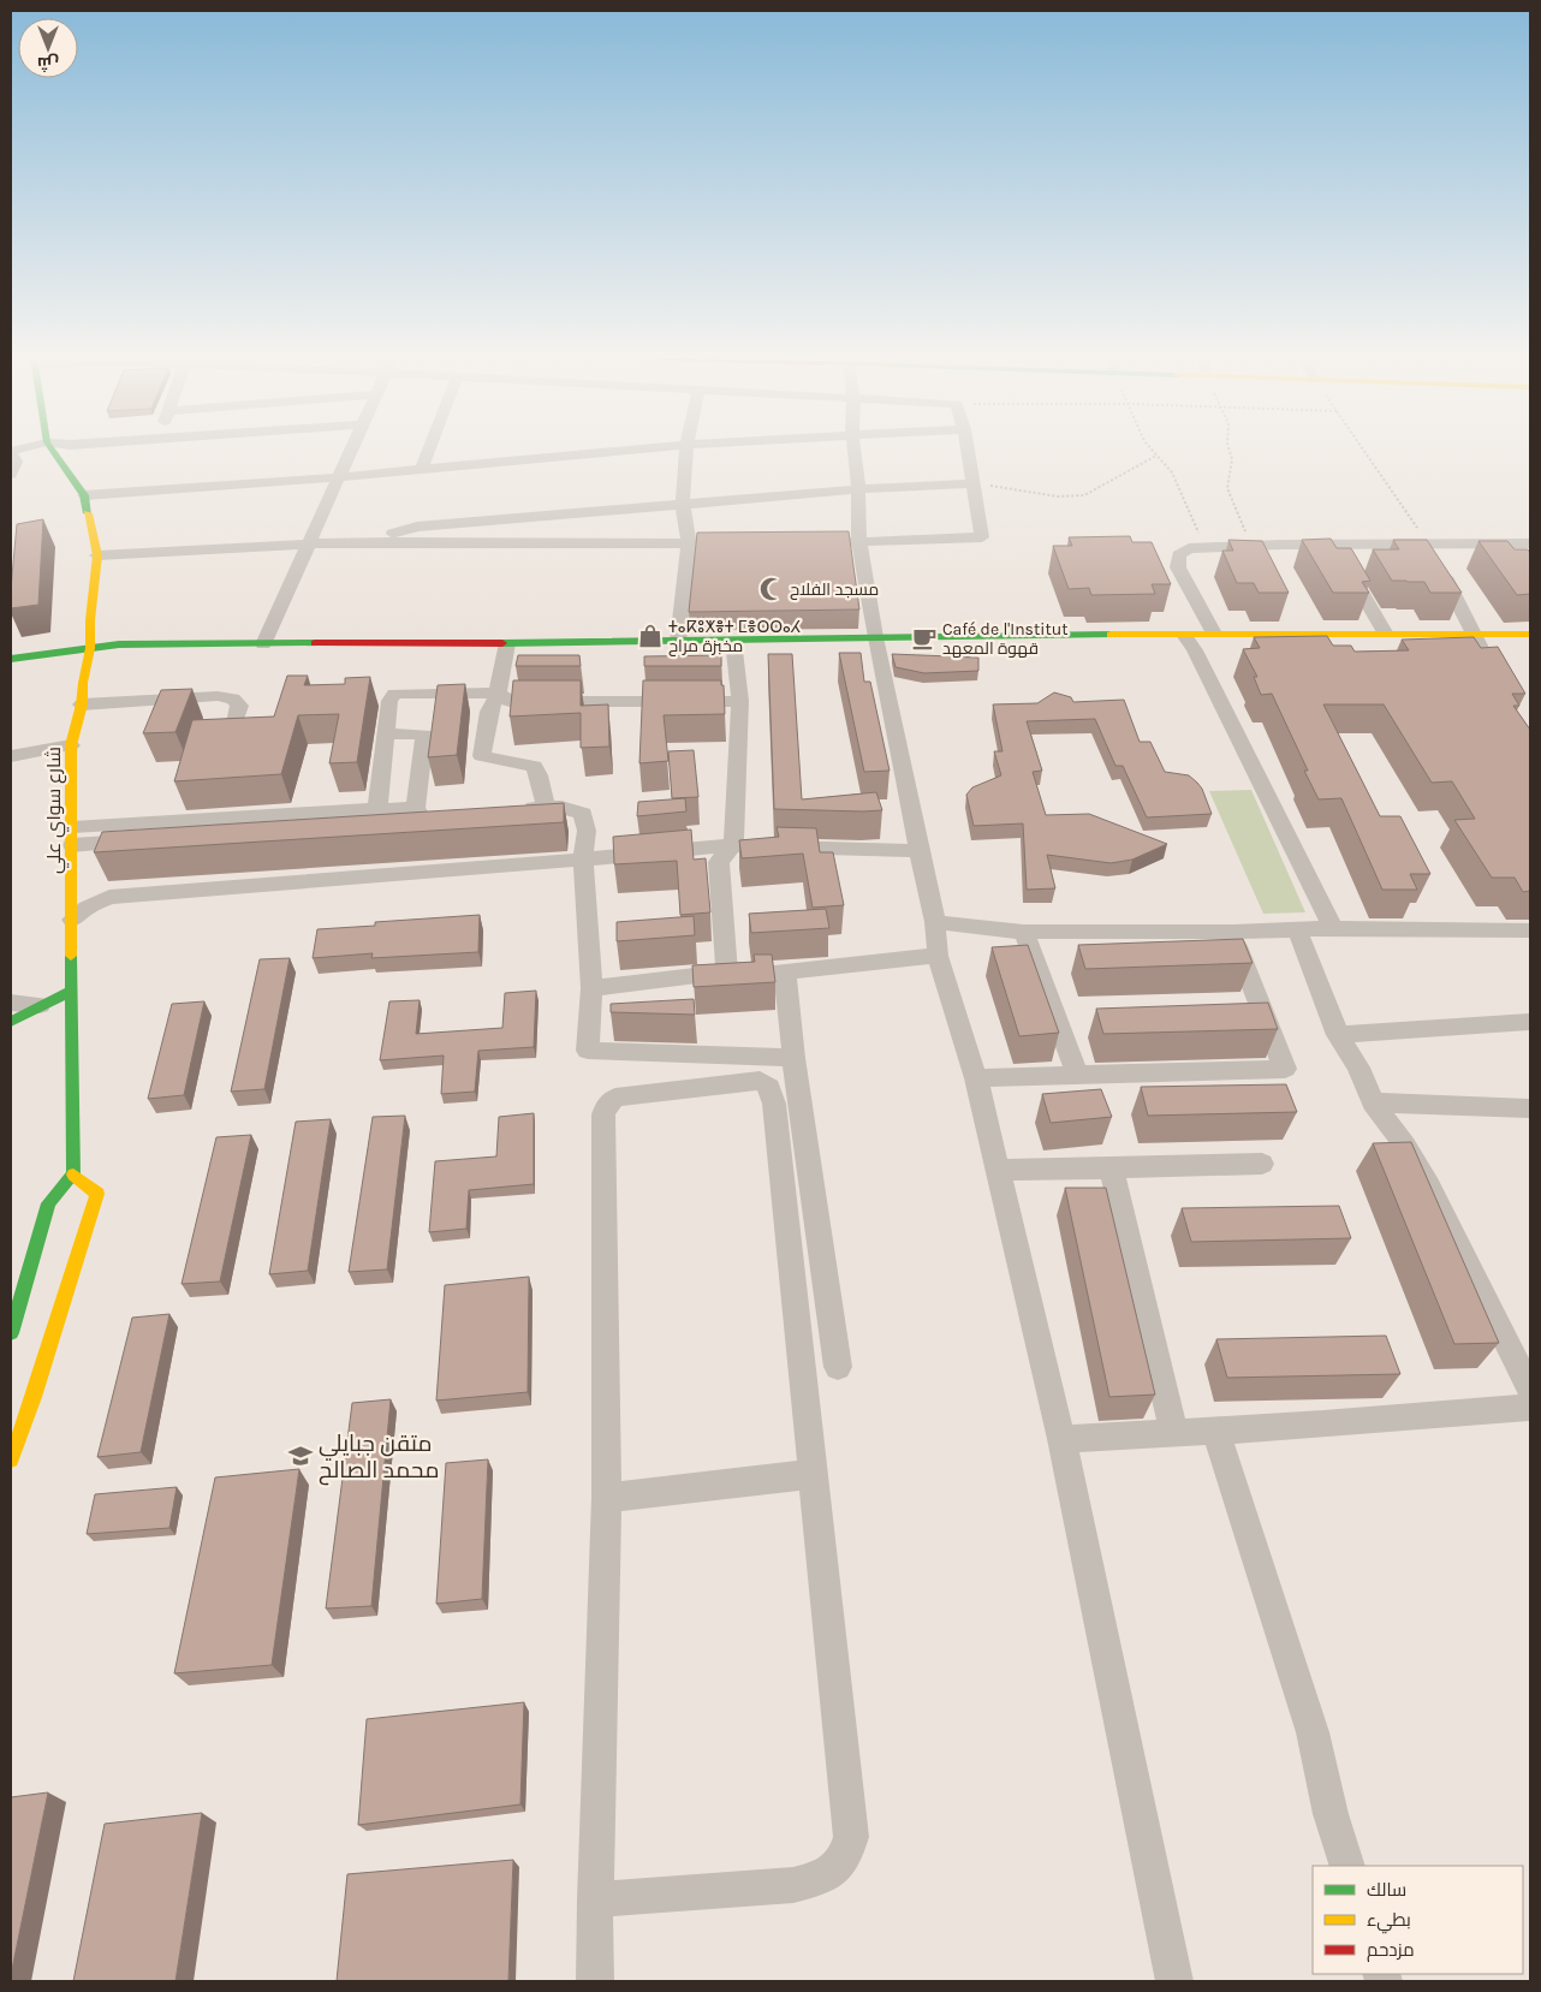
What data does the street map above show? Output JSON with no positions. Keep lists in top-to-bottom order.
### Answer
{
  "streets": {
    "main road": ["شارع سواي علي"]
  },
  "places": {
    "mosque": ["مسجد الفلاح"],
    "shop": ["ⵜⴰⴽⵓⵅⴻⵜ ⵎⴻⵔⵔⴰⵃ مخبزة مراح"],
    "cafe": ["Café de l'Institut قهوة المعهد"],
    "school or university": ["متقن جبايلي محمد الصالح"]
  },
  "legend": ["سالك", "بطيء", "مزدحم"],
  "north": "bottom"
}
